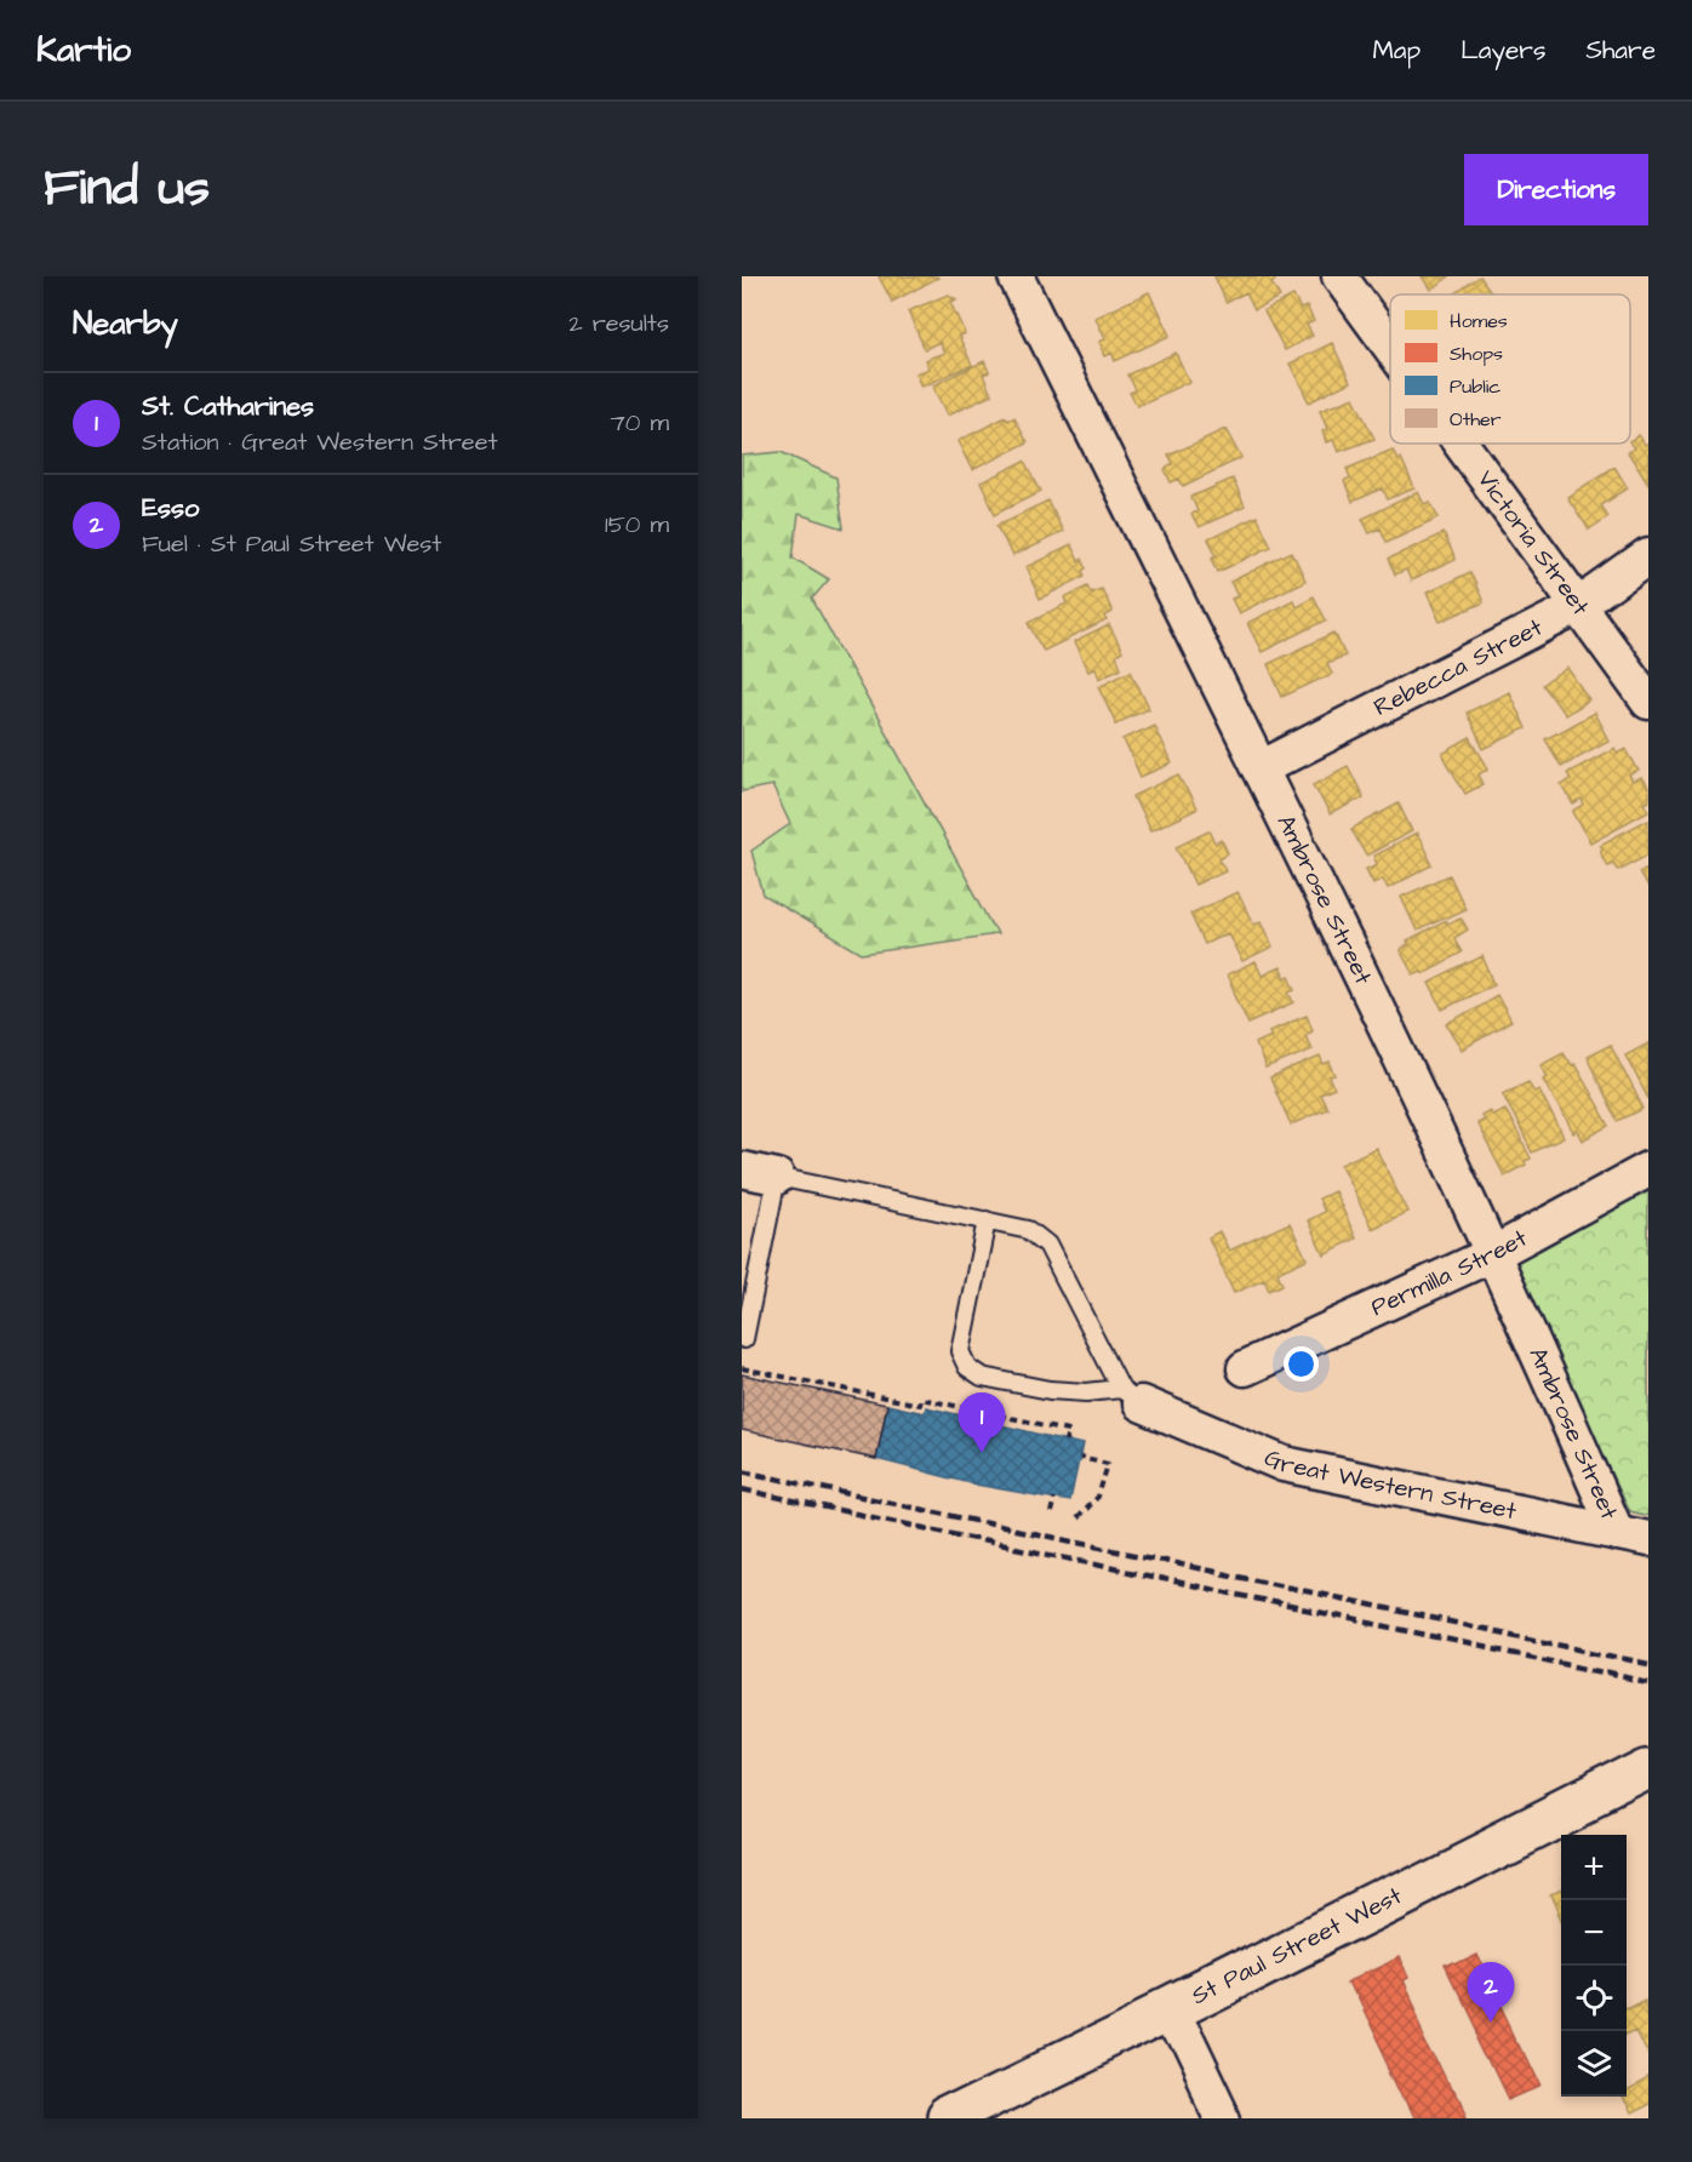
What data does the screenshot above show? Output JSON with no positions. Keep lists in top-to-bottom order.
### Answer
{
  "streets": {
    "main road": ["St Paul Street West"],
    "street": [
      "Victoria Street",
      "Rebecca Street",
      "Ambrose Street",
      "Permilla Street",
      "Great Western Street"
    ]
  },
  "crossings": [
    ["Victoria Street", "Rebecca Street"],
    ["Rebecca Street", "Ambrose Street"],
    ["Ambrose Street", "Permilla Street"],
    ["Ambrose Street", "Great Western Street"]
  ],
  "legend": [
    "Homes",
    "Shops",
    "Public",
    "Other"
  ],
  "page": {
    "header": "Kartio",
    "nav": ["Map", "Layers", "Share"],
    "title": "Find us",
    "buttons": "Directions",
    "heading": ["Nearby", "2 results"],
    "list": [
      {
        "mark": "1",
        "name": "St. Catharines",
        "note": "Station · Great Western Street",
        "value": "70 m"
      },
      {
        "mark": "2",
        "name": "Esso",
        "note": "Fuel · St Paul Street West",
        "value": "150 m"
      }
    ],
    "pins": ["1", "2"],
    "map_buttons": ["+", "−"]
  }
}
